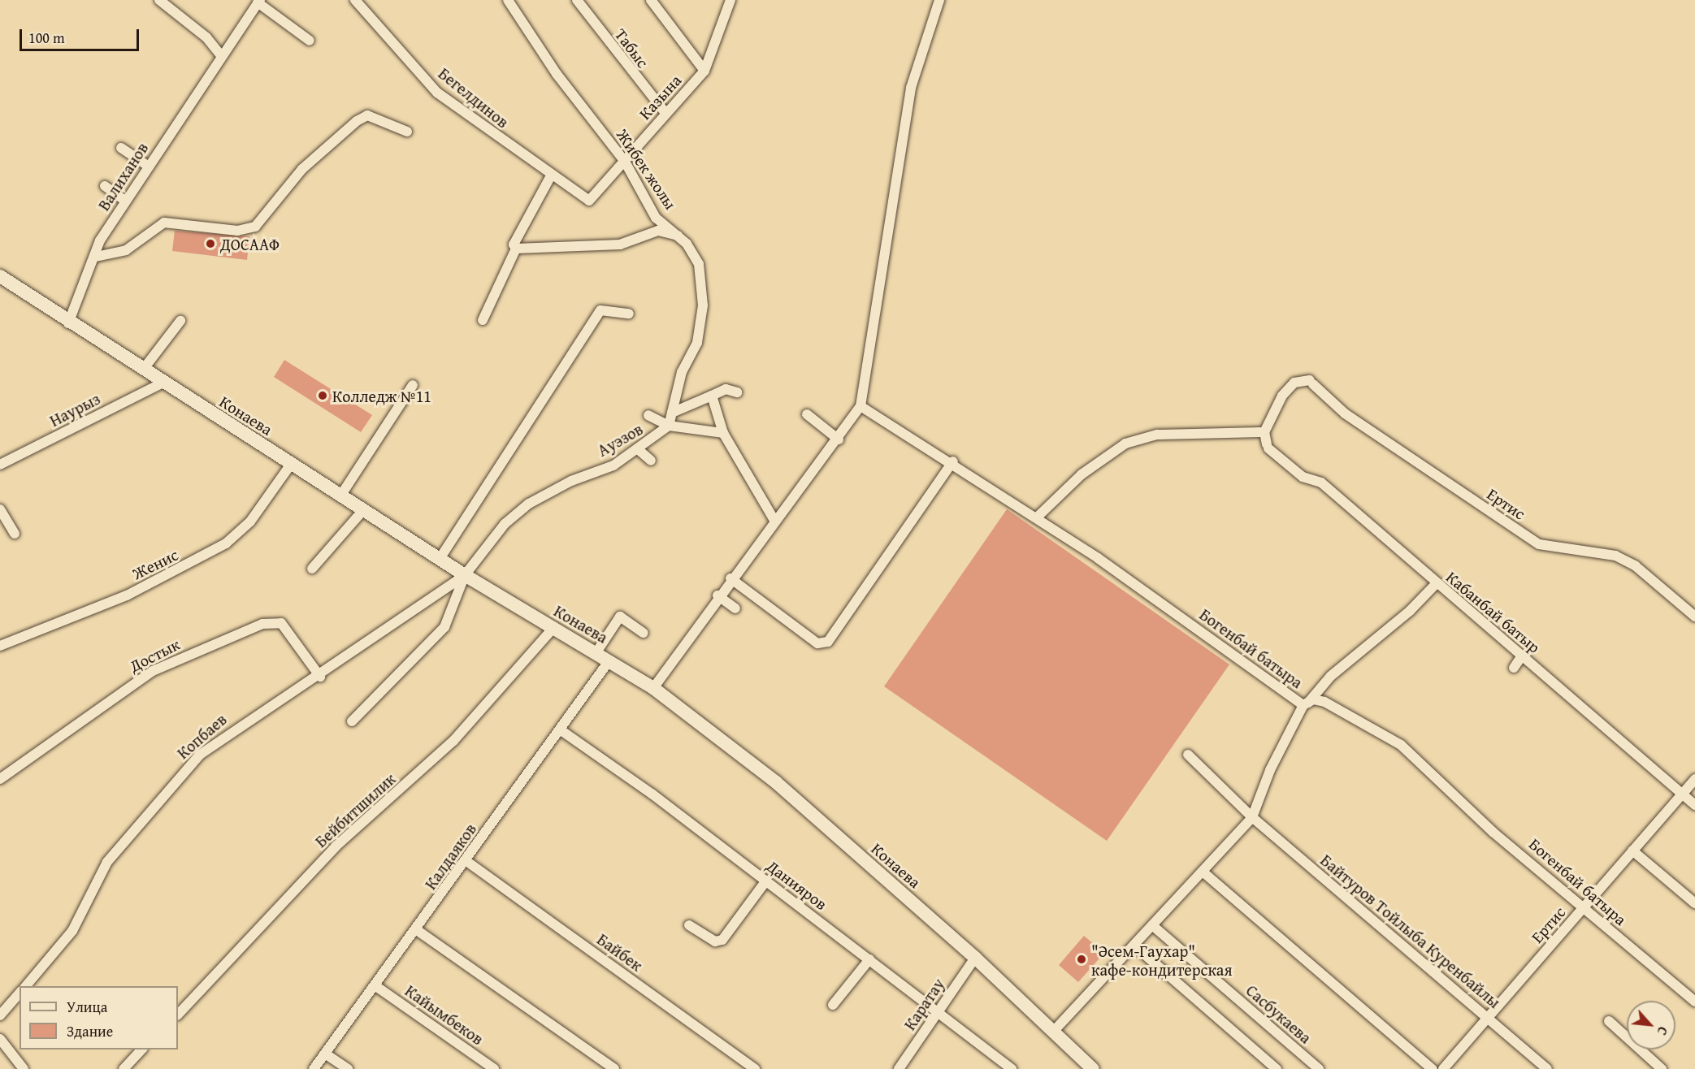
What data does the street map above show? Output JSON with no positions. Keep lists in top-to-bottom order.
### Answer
{
  "streets": {
    "main road": ["Конаева"],
    "street": [
      "Табыс",
      "Казына",
      "Бегелдинов",
      "Жибек жолы",
      "Валиханов",
      "Наурыз",
      "Ауэзов",
      "Ертис",
      "Женис",
      "Кабанбай батыр",
      "Богенбай батыра",
      "Достык",
      "Копбаев",
      "Бейбитшилик",
      "Калдаяков",
      "Данияров",
      "Байтуров Тойлыба Куренбайлы",
      "Байбек",
      "Каратау",
      "Сасбукаева",
      "Кайымбеков"
    ]
  },
  "crossings": [
    ["Табыс", "Казына"],
    ["Казына", "Бегелдинов"],
    ["Казына", "Жибек жолы"],
    ["Жибек жолы", "Ауэзов"],
    ["Валиханов", "Конаева"],
    ["Наурыз", "Конаева"],
    ["Конаева", "Ауэзов"],
    ["Конаева", "Женис"],
    ["Конаева", "Копбаев"],
    ["Конаева", "Бейбитшилик"],
    ["Конаева", "Калдаяков"],
    ["Конаева", "Каратау"],
    ["Ауэзов", "Копбаев"],
    ["Ертис", "Кабанбай батыр"],
    ["Ертис", "Богенбай батыра"],
    ["Ертис", "Байтуров Тойлыба Куренбайлы"],
    ["Достык", "Копбаев"],
    ["Калдаяков", "Данияров"],
    ["Калдаяков", "Байбек"],
    ["Калдаяков", "Кайымбеков"],
    ["Данияров", "Каратау"]
  ],
  "places": ["ДОСААФ", "Колледж №11", "\"Әсем-Гаухар\" кафе-кондитерская"],
  "legend": ["Улица", "Здание"],
  "scale_bar": "100 m",
  "north": "bottom right"
}
